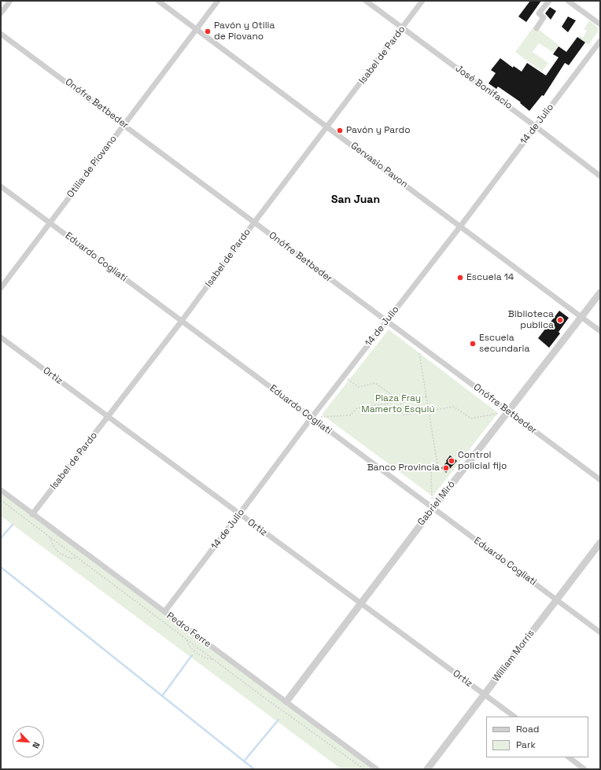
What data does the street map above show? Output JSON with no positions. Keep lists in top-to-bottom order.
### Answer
{
  "streets": {
    "street": [
      "Isabel de Pardo",
      "José Bonifacio",
      "Onófre Betbeder",
      "14 de Julio",
      "Gervasio Pavon",
      "Otilia de Piovano",
      "Eduardo Cogliati",
      "Ortiz",
      "Gabriel Miró",
      "Pedro Ferre",
      "William Morris"
    ]
  },
  "crossings": [
    ["Isabel de Pardo", "José Bonifacio"],
    ["Isabel de Pardo", "Onófre Betbeder"],
    ["Isabel de Pardo", "Gervasio Pavon"],
    ["Isabel de Pardo", "Eduardo Cogliati"],
    ["Isabel de Pardo", "Ortiz"],
    ["Isabel de Pardo", "Pedro Ferre"],
    ["José Bonifacio", "14 de Julio"],
    ["Onófre Betbeder", "14 de Julio"],
    ["Onófre Betbeder", "Otilia de Piovano"],
    ["Onófre Betbeder", "Gabriel Miró"],
    ["14 de Julio", "Gervasio Pavon"],
    ["14 de Julio", "Eduardo Cogliati"],
    ["14 de Julio", "Ortiz"],
    ["14 de Julio", "Pedro Ferre"],
    ["Gervasio Pavon", "Otilia de Piovano"],
    ["Gervasio Pavon", "Gabriel Miró"],
    ["Otilia de Piovano", "Eduardo Cogliati"],
    ["Eduardo Cogliati", "Gabriel Miró"],
    ["Eduardo Cogliati", "William Morris"],
    ["Ortiz", "Gabriel Miró"],
    ["Ortiz", "William Morris"],
    ["Gabriel Miró", "Pedro Ferre"]
  ],
  "districts": ["San Juan"],
  "parks": ["Plaza Fray Mamerto Esquiú"],
  "places": [
    "Pavón y Otilia de Piovano",
    "Pavón y Pardo",
    "Escuela 14",
    "Biblioteca publica",
    "Escuela secundaria",
    "Control policial fijo",
    "Banco Provincia"
  ],
  "legend": ["Road", "Park"],
  "north": "bottom right"
}
